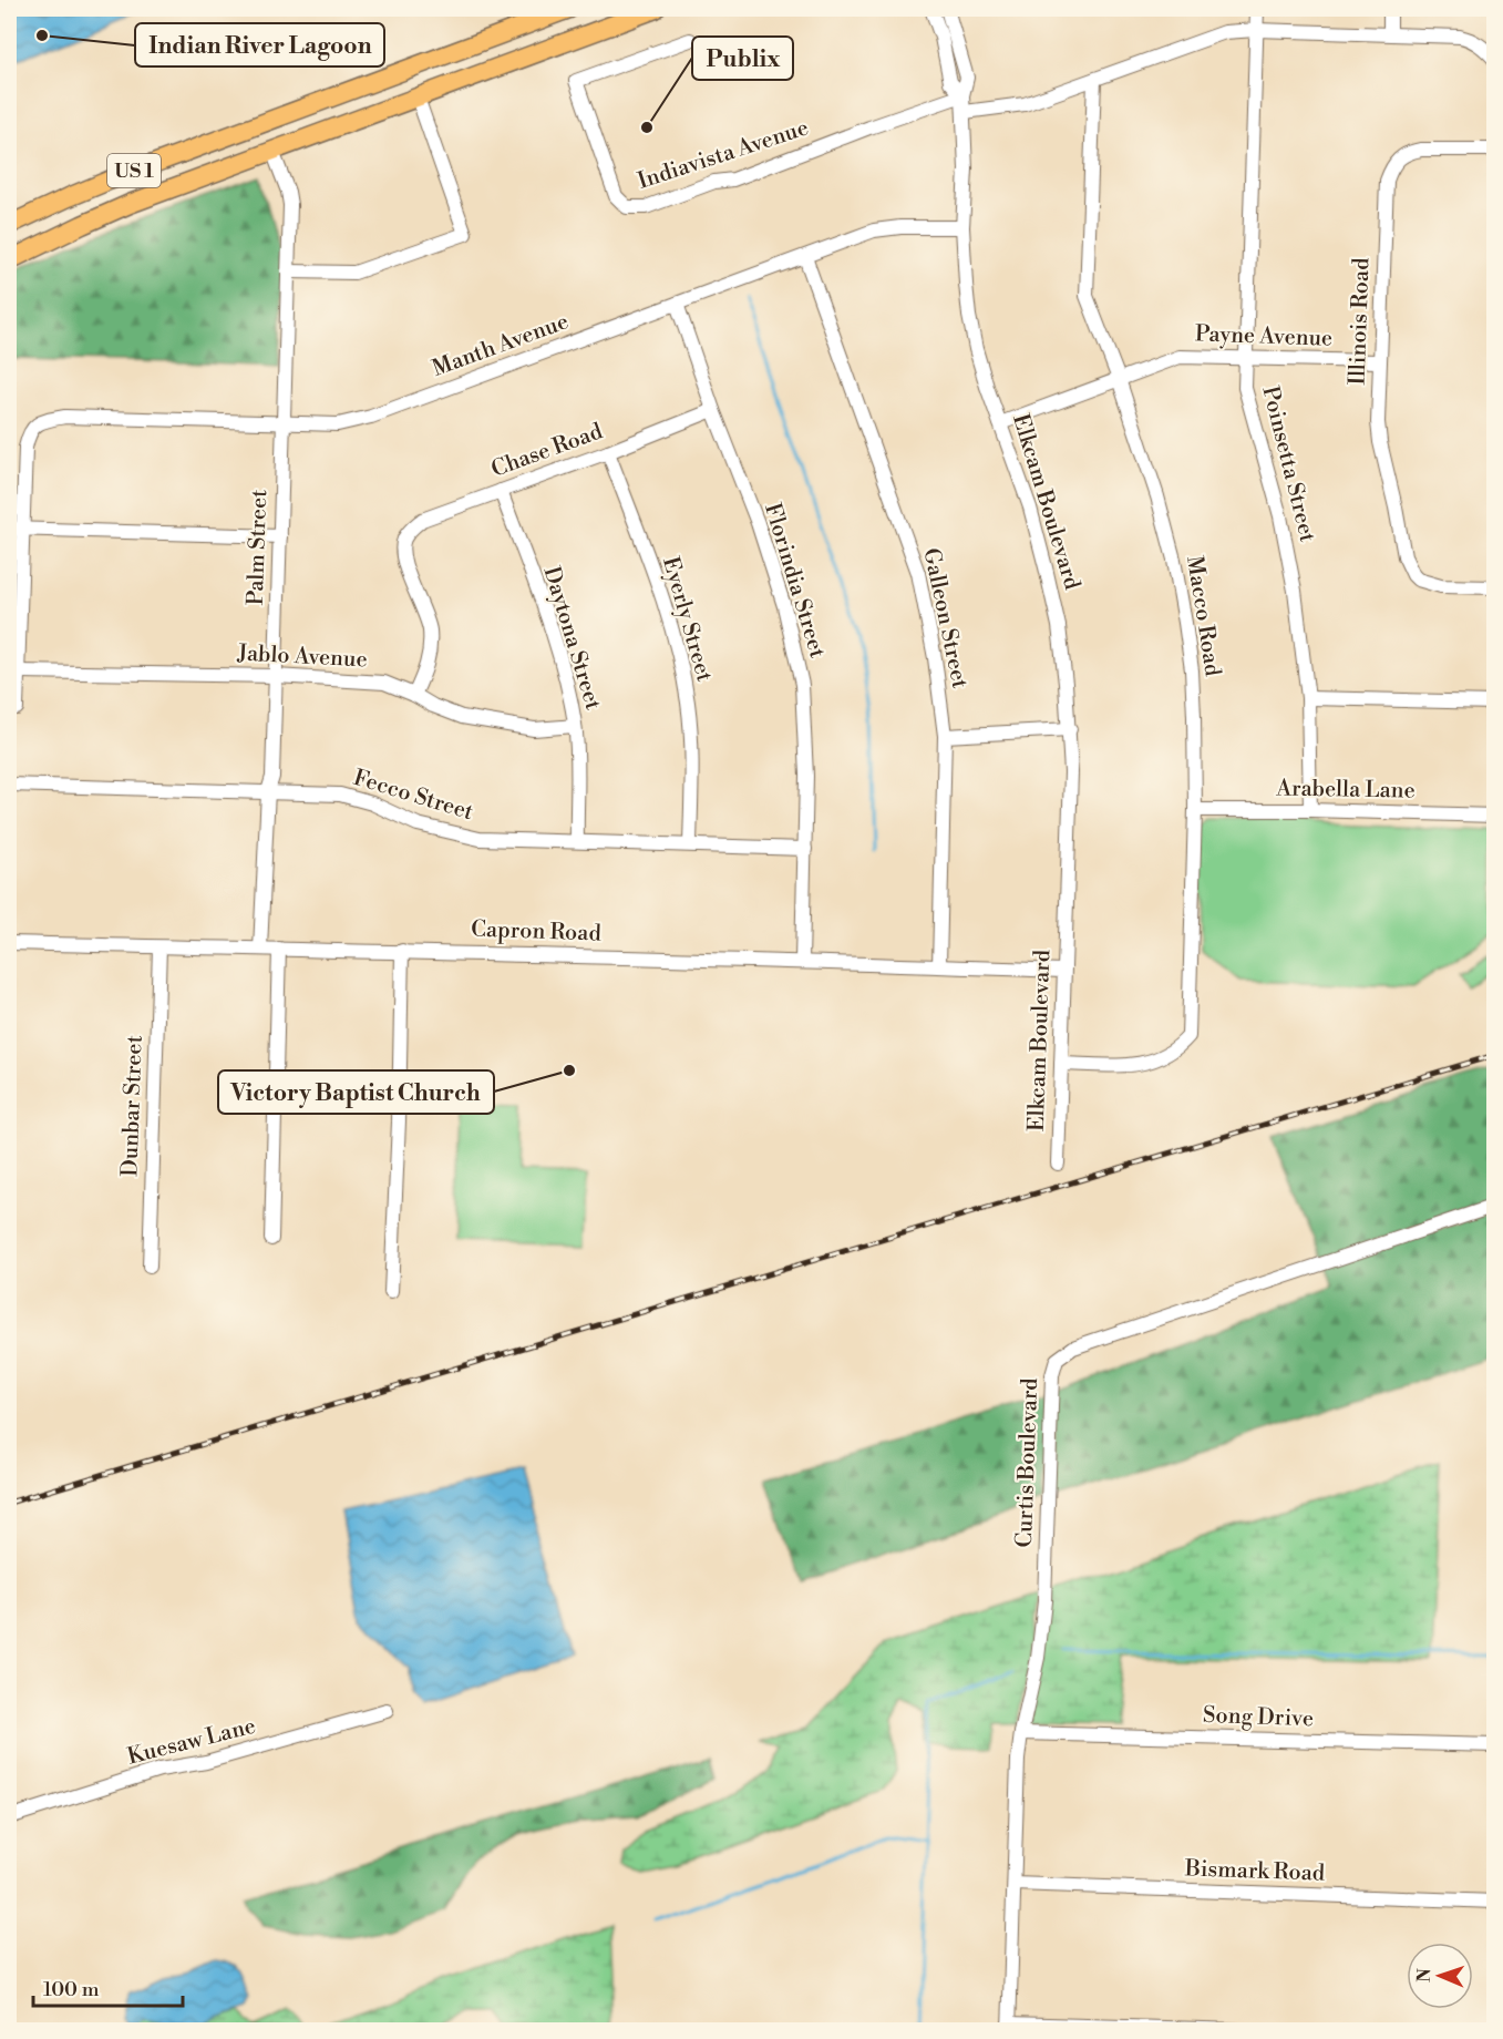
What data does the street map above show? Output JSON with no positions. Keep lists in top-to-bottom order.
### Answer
{
  "streets": {
    "main road": ["US 1"],
    "street": [
      "Indiavista Avenue",
      "Illinois Road",
      "Payne Avenue",
      "Manth Avenue",
      "Chase Road",
      "Poinsetta Street",
      "Elkcam Boulevard",
      "Palm Street",
      "Florindia Street",
      "Macco Road",
      "Galleon Street",
      "Eyerly Street",
      "Daytona Street",
      "Jablo Avenue",
      "Arabella Lane",
      "Fecco Street",
      "Capron Road",
      "Dunbar Street",
      "Curtis Boulevard",
      "Song Drive",
      "Kuesaw Lane",
      "Bismark Road"
    ]
  },
  "crossings": [
    ["Indiavista Avenue", "Elkcam Boulevard"],
    ["US 1", "Palm Street"],
    ["Illinois Road", "Payne Avenue"],
    ["Payne Avenue", "Poinsetta Street"],
    ["Payne Avenue", "Elkcam Boulevard"],
    ["Payne Avenue", "Macco Road"],
    ["Manth Avenue", "Elkcam Boulevard"],
    ["Manth Avenue", "Palm Street"],
    ["Manth Avenue", "Florindia Street"],
    ["Manth Avenue", "Galleon Street"],
    ["Chase Road", "Florindia Street"],
    ["Chase Road", "Eyerly Street"],
    ["Chase Road", "Daytona Street"],
    ["Chase Road", "Jablo Avenue"],
    ["Poinsetta Street", "Arabella Lane"],
    ["Elkcam Boulevard", "Macco Road"],
    ["Elkcam Boulevard", "Capron Road"],
    ["Palm Street", "Jablo Avenue"],
    ["Palm Street", "Fecco Street"],
    ["Palm Street", "Capron Road"],
    ["Florindia Street", "Fecco Street"],
    ["Florindia Street", "Capron Road"],
    ["Macco Road", "Arabella Lane"],
    ["Galleon Street", "Capron Road"],
    ["Eyerly Street", "Fecco Street"],
    ["Daytona Street", "Jablo Avenue"],
    ["Daytona Street", "Fecco Street"],
    ["Capron Road", "Dunbar Street"],
    ["Curtis Boulevard", "Song Drive"],
    ["Curtis Boulevard", "Bismark Road"]
  ],
  "places": ["Indian River Lagoon", "Publix", "Victory Baptist Church"],
  "scale_bar": "100 m",
  "north": "left"
}
